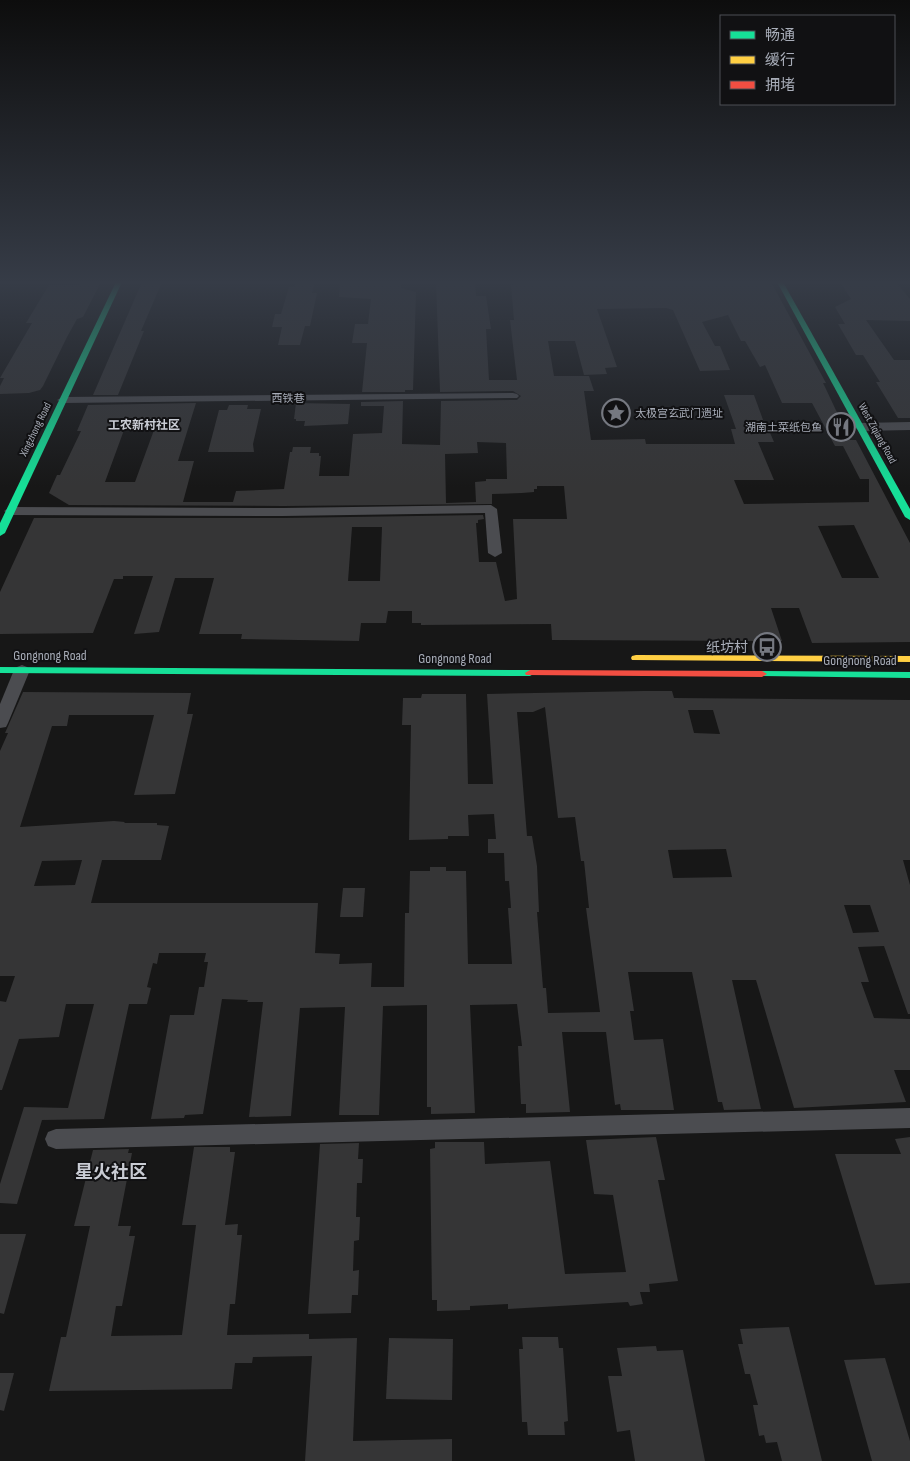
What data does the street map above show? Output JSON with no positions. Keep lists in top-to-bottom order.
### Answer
{
  "streets": {
    "main road": ["Xingzhong Road", "West Ziqiang Road", "Gongnong Road"],
    "street": ["西铁巷"]
  },
  "crossings": [
    ["西铁巷", "Xingzhong Road"]
  ],
  "districts": ["工农新村社区", "星火社区"],
  "places": {
    "place": ["太极宫玄武门遗址"],
    "restaurant": ["湖南土菜纸包鱼"],
    "bus stop": ["纸坊村"]
  },
  "legend": ["畅通", "缓行", "拥堵"]
}
